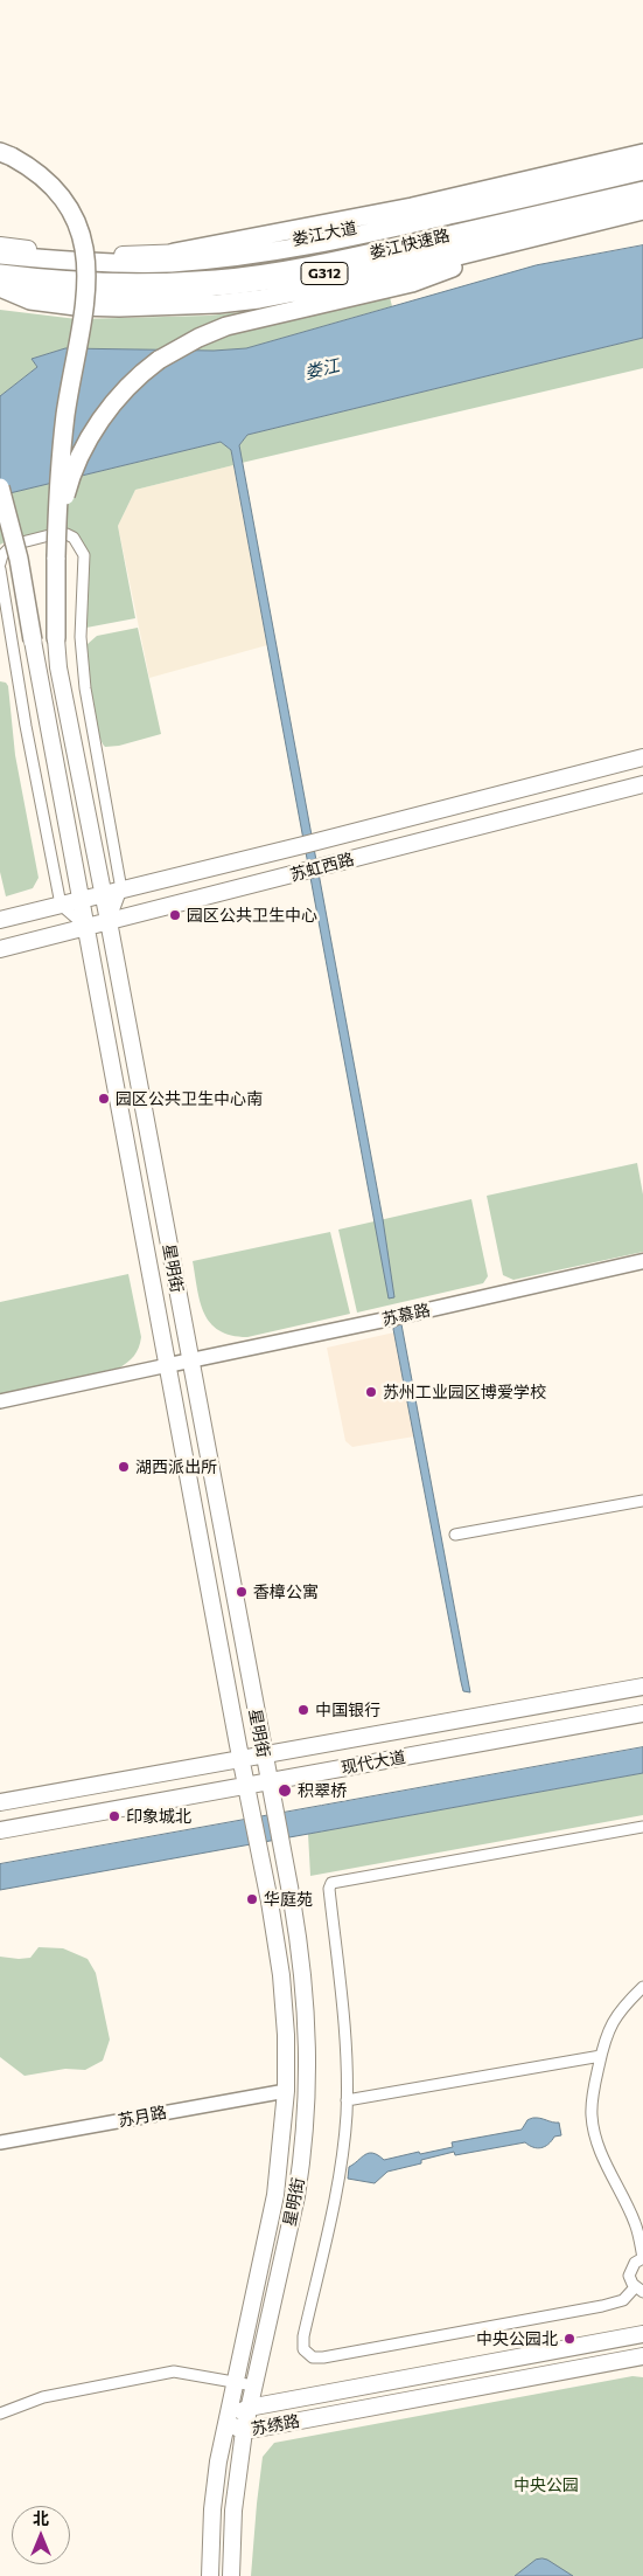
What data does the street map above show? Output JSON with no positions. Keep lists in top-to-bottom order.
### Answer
{
  "streets": {
    "highway": ["娄江快速路"],
    "main road": [
      "娄江大道",
      "G312",
      "苏虹西路",
      "星明街",
      "苏慕路",
      "现代大道",
      "苏绣路"
    ],
    "street": ["苏月路"]
  },
  "crossings": [
    ["苏虹西路", "星明街"],
    ["星明街", "苏慕路"],
    ["星明街", "现代大道"],
    ["星明街", "苏月路"],
    ["星明街", "苏绣路"]
  ],
  "water": ["娄江"],
  "parks": ["中央公园"],
  "places": [
    "园区公共卫生中心",
    "园区公共卫生中心南",
    "苏州工业园区博爱学校",
    "湖西派出所",
    "香樟公寓",
    "中国银行",
    "积翠桥",
    "印象城北",
    "华庭苑",
    "中央公园北"
  ],
  "north": "top"
}
